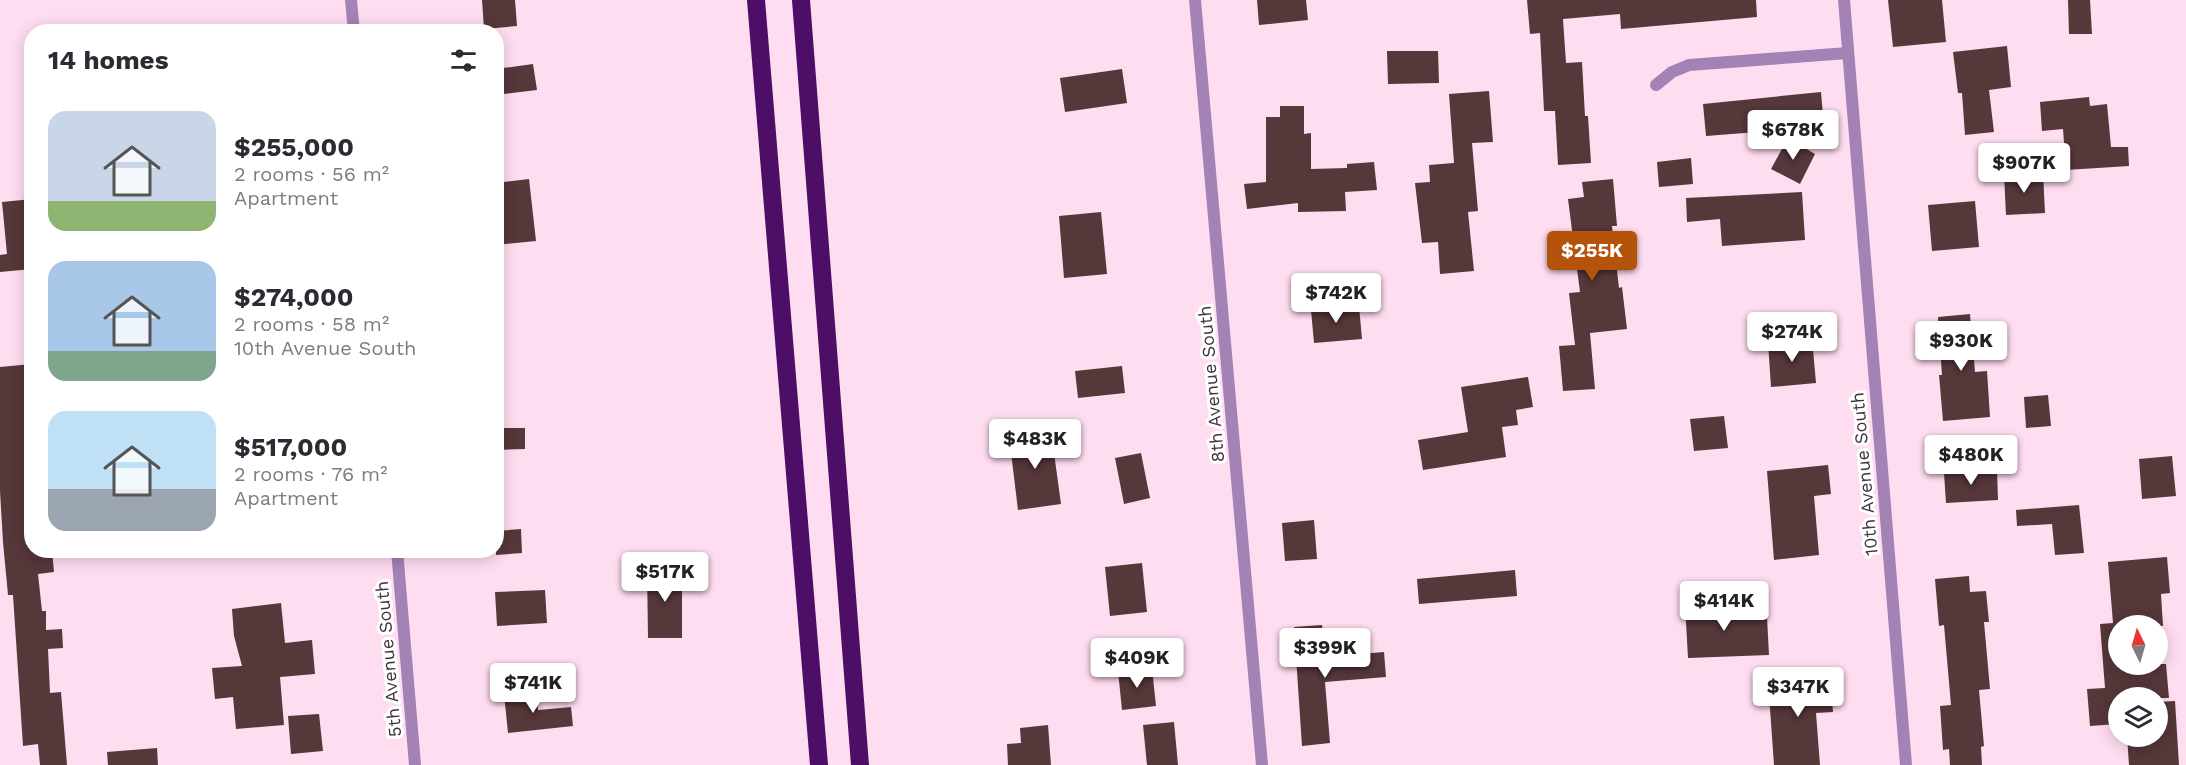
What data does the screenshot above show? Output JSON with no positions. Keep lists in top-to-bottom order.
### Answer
{
  "streets": {
    "street": ["8th Avenue South", "10th Avenue South", "5th Avenue South"]
  },
  "north": "top",
  "page": {
    "heading": "14 homes",
    "list": [
      {
        "name": "$255,000",
        "note": "2 rooms · 56 m² · Apartment"
      },
      {
        "name": "$274,000",
        "note": "2 rooms · 58 m² · 10th Avenue South"
      },
      {
        "name": "$517,000",
        "note": "2 rooms · 76 m² · Apartment"
      }
    ],
    "price": [
      "$678K",
      "$907K",
      "$255K",
      "$742K",
      "$274K",
      "$930K",
      "$483K",
      "$480K",
      "$517K",
      "$414K",
      "$399K",
      "$409K",
      "$741K",
      "$347K"
    ]
  }
}
